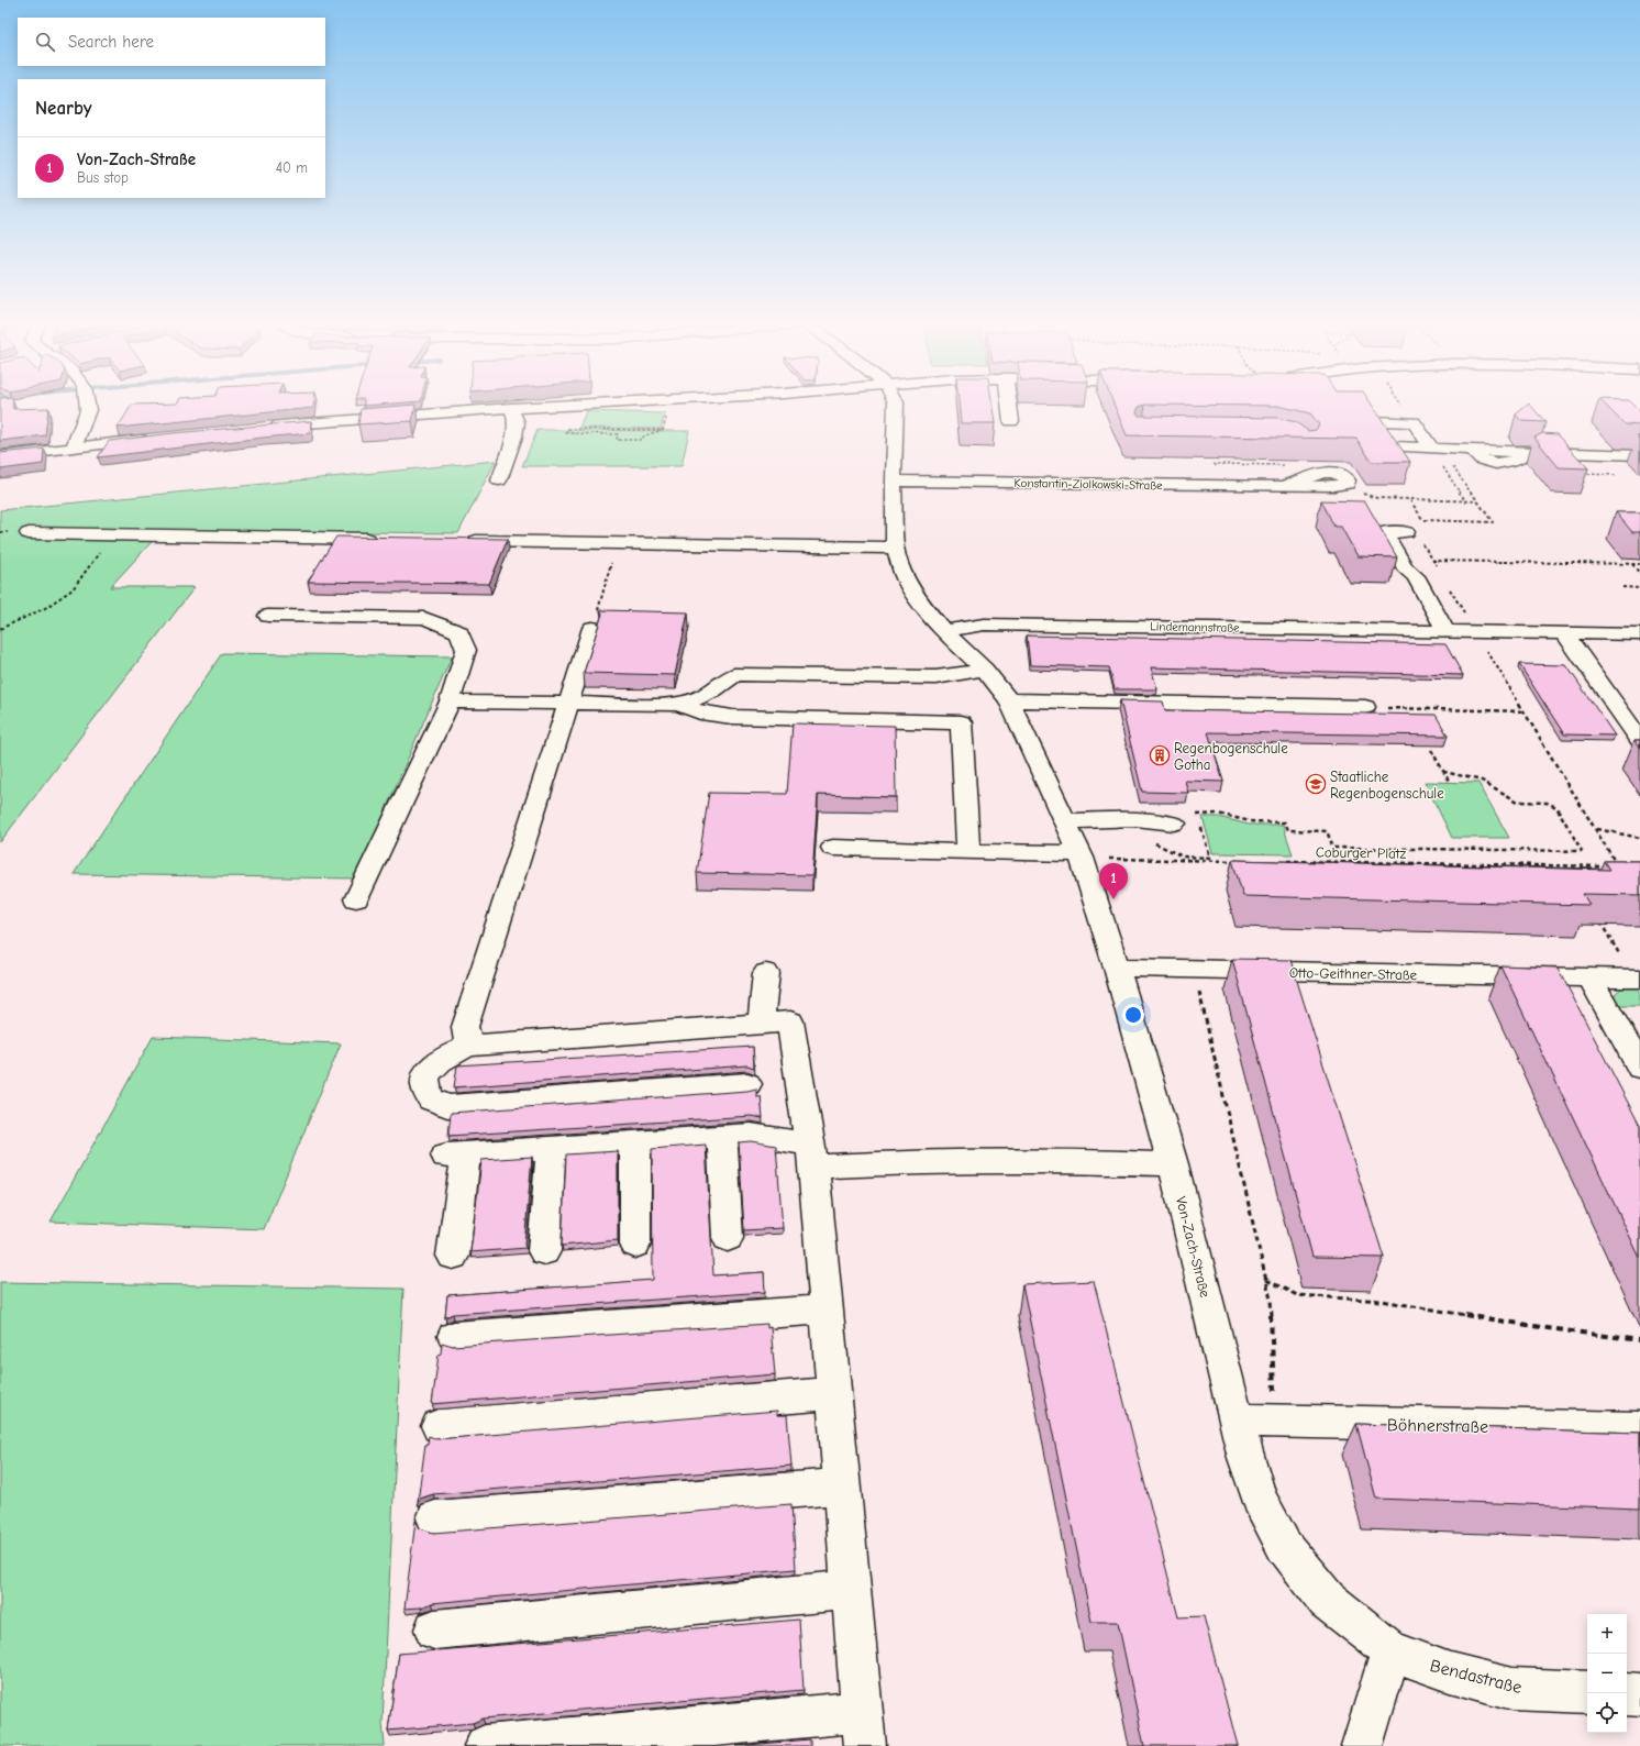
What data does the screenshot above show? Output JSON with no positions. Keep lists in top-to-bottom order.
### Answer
{
  "streets": {
    "street": [
      "Konstantin-Ziolkowski-Straße",
      "Lindemannstraße",
      "Otto-Geithner-Straße",
      "Von-Zach-Straße",
      "Böhnerstraße",
      "Bendastraße"
    ],
    "path": ["Coburger Platz"]
  },
  "crossings": [
    ["Konstantin-Ziolkowski-Straße", "Von-Zach-Straße"],
    ["Lindemannstraße", "Von-Zach-Straße"],
    ["Otto-Geithner-Straße", "Von-Zach-Straße"],
    ["Von-Zach-Straße", "Böhnerstraße"],
    ["Von-Zach-Straße", "Bendastraße"]
  ],
  "places": {
    "building": ["Regenbogenschule Gotha"],
    "school or university": ["Staatliche Regenbogenschule"]
  },
  "page": {
    "search": "Search here",
    "heading": "Nearby",
    "list": [
      {
        "mark": "1",
        "name": "Von-Zach-Straße",
        "note": "Bus stop",
        "value": "40 m"
      }
    ],
    "pins": "1",
    "map_buttons": ["+", "−"]
  }
}
